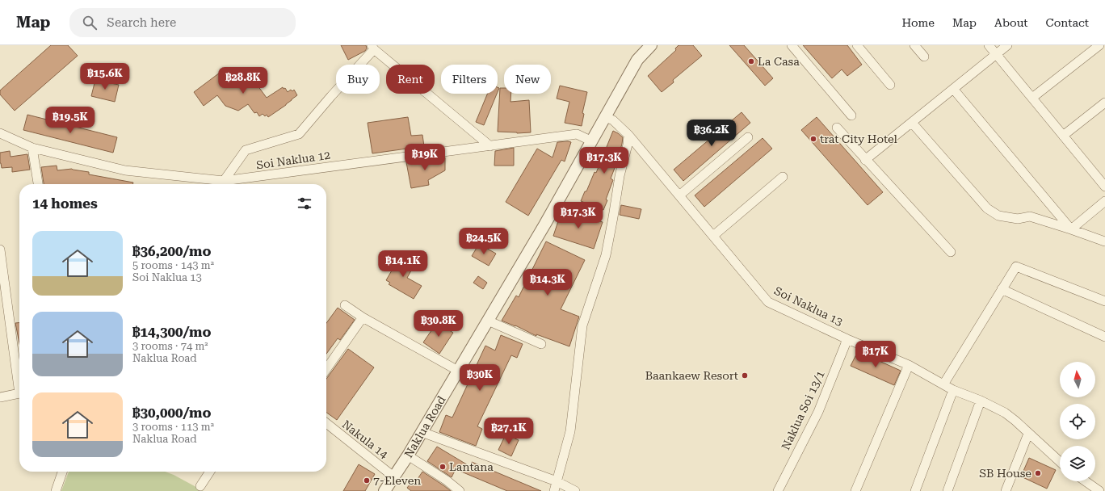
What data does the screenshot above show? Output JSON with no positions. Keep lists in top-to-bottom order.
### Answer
{
  "streets": {
    "street": [
      "Soi Naklua 12",
      "Soi Naklua 13",
      "Naklua Soi 13/1",
      "Naklua Road",
      "Nakula 14"
    ]
  },
  "crossings": [
    ["Soi Naklua 12", "Naklua Road"],
    ["Soi Naklua 13", "Naklua Soi 13/1"],
    ["Soi Naklua 13", "Naklua Road"],
    ["Naklua Road", "Nakula 14"]
  ],
  "places": [
    "La Casa",
    "trat City Hotel",
    "Baankaew Resort",
    "Lantana",
    "SB House",
    "7-Eleven"
  ],
  "north": "top",
  "page": {
    "header": "Map",
    "search": "Search here",
    "nav": [
      "Home",
      "Map",
      "About",
      "Contact"
    ],
    "price": [
      "฿15.6K",
      "฿28.8K",
      "฿19.5K",
      "฿36.2K",
      "฿19K",
      "฿17.3K",
      "฿17.3K",
      "฿24.5K",
      "฿14.1K",
      "฿14.3K",
      "฿30.8K",
      "฿17K",
      "฿30K",
      "฿27.1K"
    ],
    "chip": [
      "Buy",
      "Rent",
      "Filters",
      "New"
    ],
    "heading": "14 homes",
    "list": [
      {
        "name": "฿36,200/mo",
        "note": "5 rooms · 143 m² · Soi Naklua 13"
      },
      {
        "name": "฿14,300/mo",
        "note": "3 rooms · 74 m² · Naklua Road"
      },
      {
        "name": "฿30,000/mo",
        "note": "3 rooms · 113 m² · Naklua Road"
      }
    ]
  }
}
